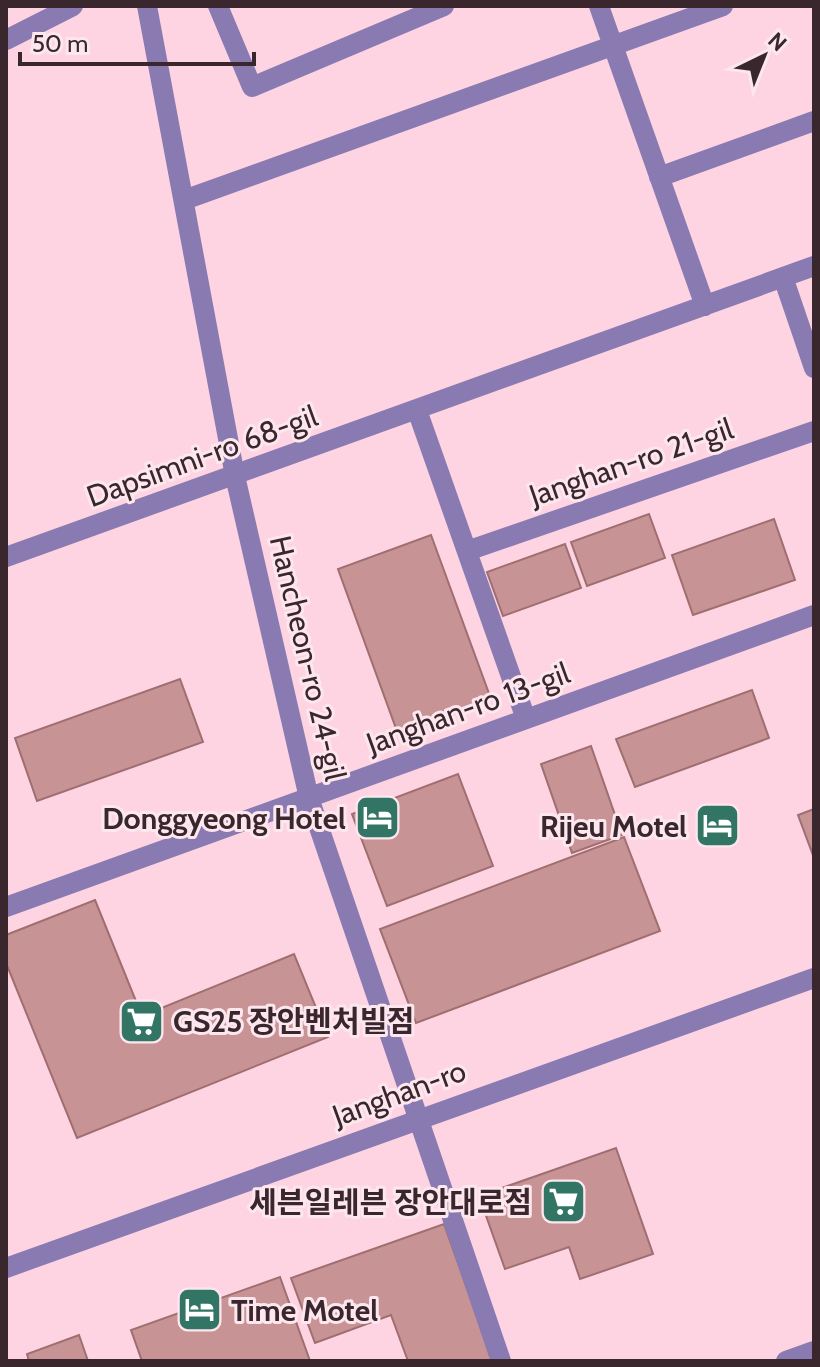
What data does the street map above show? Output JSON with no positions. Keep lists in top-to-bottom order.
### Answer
{
  "streets": {
    "street": [
      "Dapsimni-ro 68-gil",
      "Janghan-ro 21-gil",
      "Hancheon-ro 24-gil",
      "Janghan-ro 13-gil",
      "Janghan-ro"
    ]
  },
  "crossings": [
    ["Dapsimni-ro 68-gil", "Hancheon-ro 24-gil"],
    ["Hancheon-ro 24-gil", "Janghan-ro 13-gil"],
    ["Hancheon-ro 24-gil", "Janghan-ro"]
  ],
  "places": {
    "hotel": ["Donggyeong Hotel", "Rijeu Motel", "Time Motel"],
    "supermarket": ["GS25 장안벤처빌점", "세븐일레븐 장안대로점"]
  },
  "scale_bar": "50 m",
  "north": "top right"
}
